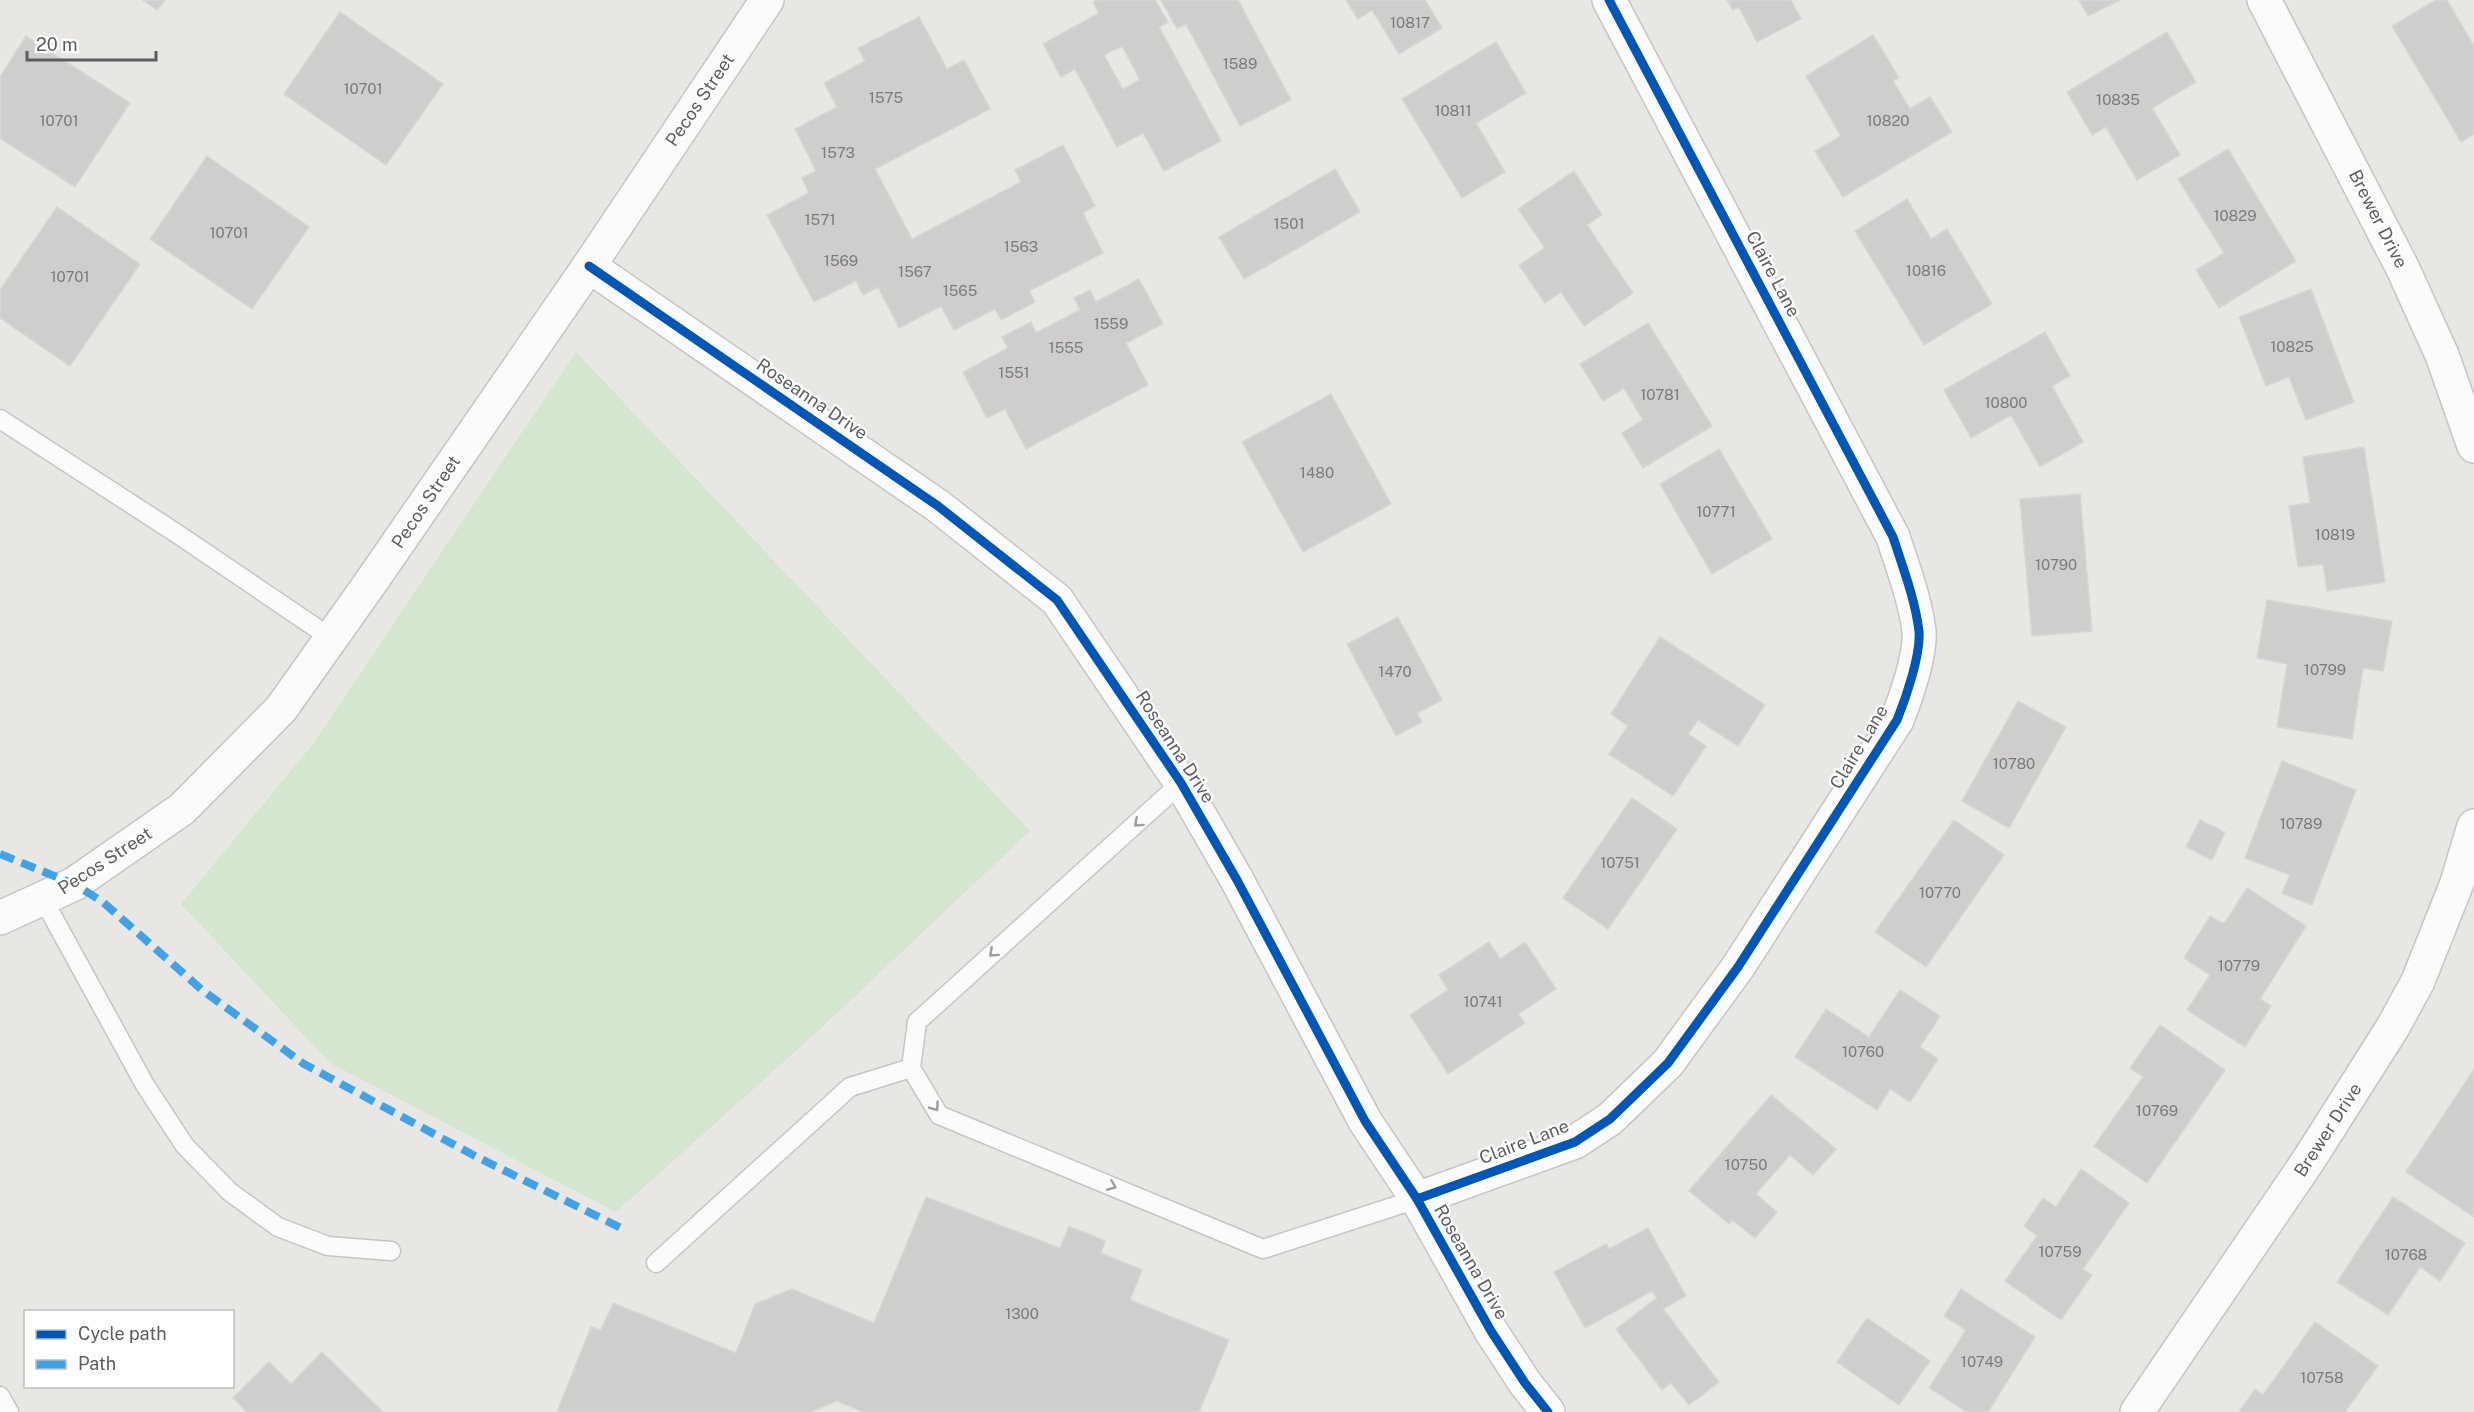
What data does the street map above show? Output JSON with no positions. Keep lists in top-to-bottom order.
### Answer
{
  "streets": {
    "street": [
      "Pecos Street",
      "Brewer Drive",
      "Claire Lane",
      "Roseanna Drive"
    ]
  },
  "crossings": [
    ["Pecos Street", "Roseanna Drive"],
    ["Claire Lane", "Roseanna Drive"]
  ],
  "house_numbers": [
    "10817",
    "1589",
    "10701",
    "1575",
    "10835",
    "10811",
    "10701",
    "10820",
    "1573",
    "10829",
    "1571",
    "1501",
    "10701",
    "1563",
    "1569",
    "10816",
    "1567",
    "10701",
    "1565",
    "1559",
    "10825",
    "1555",
    "1551",
    "10781",
    "10800",
    "1480",
    "10771",
    "10819",
    "10790",
    "10799",
    "1470",
    "10780",
    "10789",
    "10751",
    "10770",
    "10779",
    "10741",
    "10760",
    "10769",
    "10750",
    "10759",
    "10768",
    "1300",
    "10749",
    "10758"
  ],
  "legend": ["Cycle path", "Path"],
  "scale_bar": "20 m"
}
